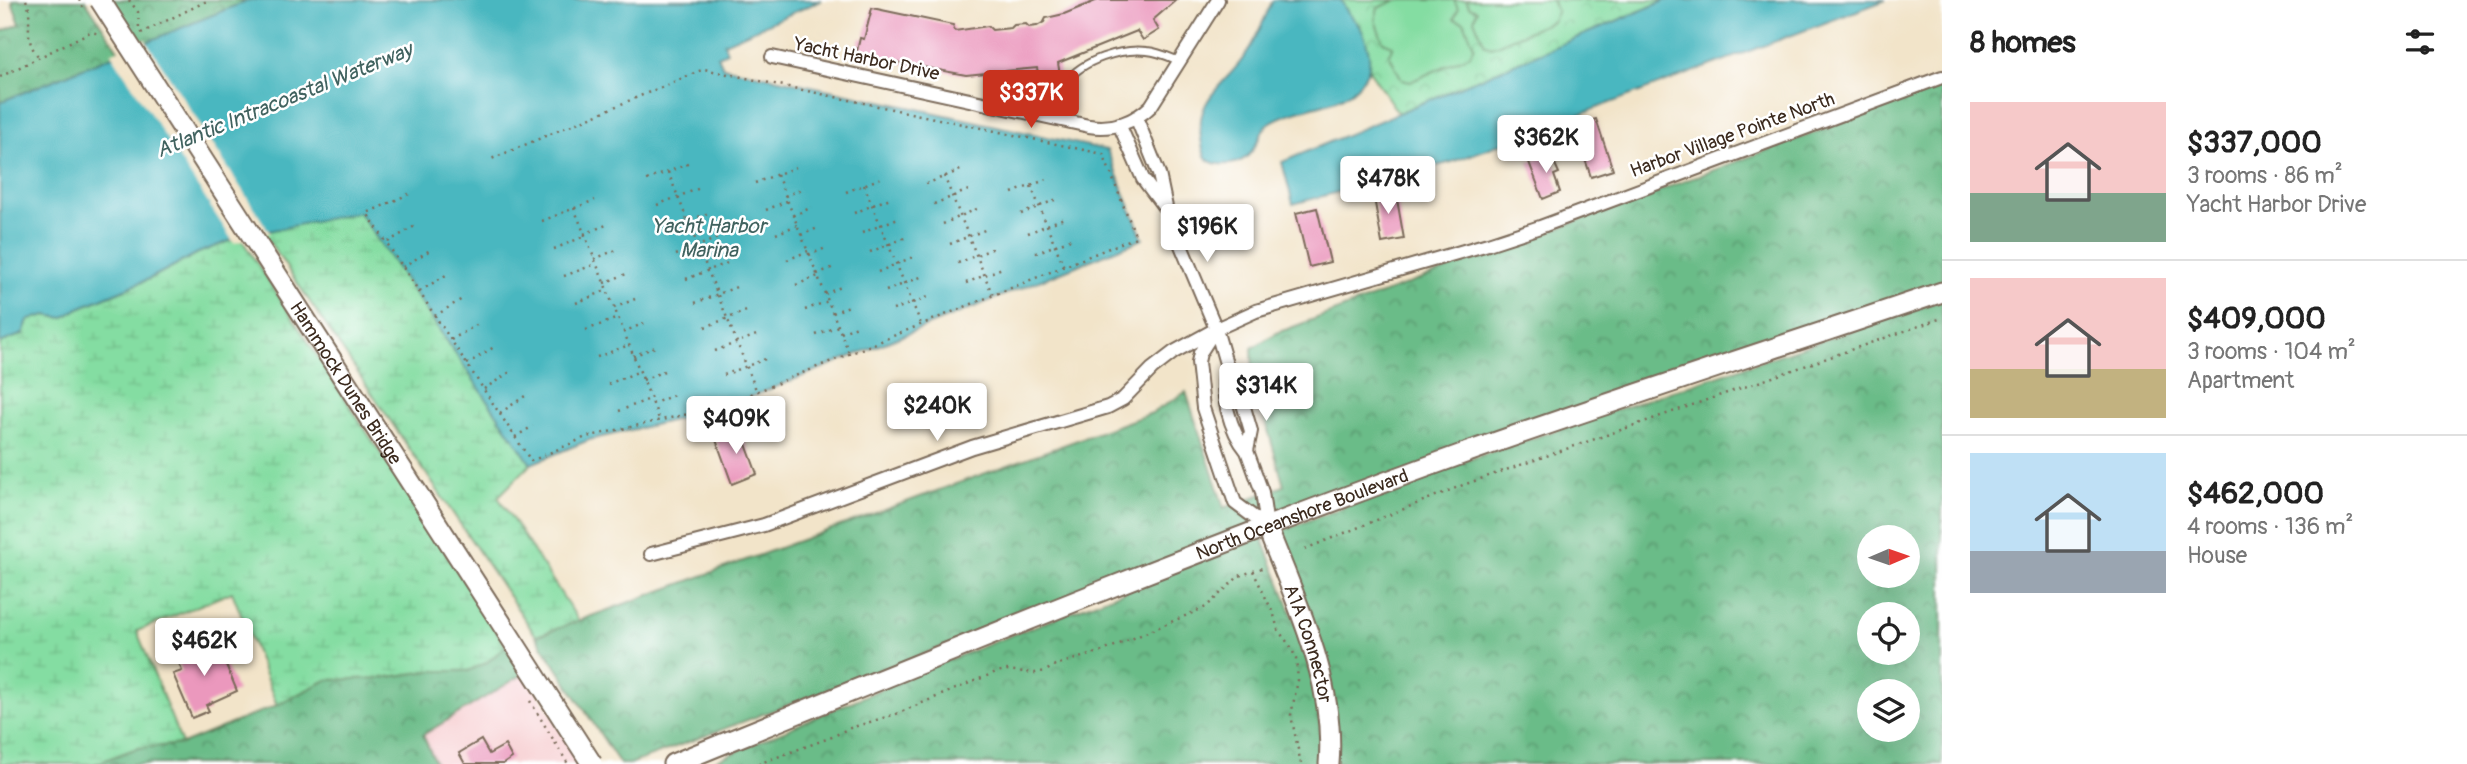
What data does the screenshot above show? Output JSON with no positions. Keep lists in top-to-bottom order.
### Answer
{
  "streets": {
    "main road": ["Hammock Dunes Bridge", "North Oceanshore Boulevard", "A1A Connector"],
    "street": ["Yacht Harbor Drive", "Harbor Village Pointe North"]
  },
  "crossings": [
    ["North Oceanshore Boulevard", "A1A Connector"]
  ],
  "water": ["Atlantic Intracoastal Waterway", "Yacht Harbor Marina"],
  "north": "right",
  "page": {
    "heading": "8 homes",
    "price": [
      "$337K",
      "$362K",
      "$478K",
      "$196K",
      "$314K",
      "$240K",
      "$409K",
      "$462K"
    ],
    "list": [
      {
        "name": "$337,000",
        "note": "3 rooms · 86 m² · Yacht Harbor Drive"
      },
      {
        "name": "$409,000",
        "note": "3 rooms · 104 m² · Apartment"
      },
      {
        "name": "$462,000",
        "note": "4 rooms · 136 m² · House"
      }
    ]
  }
}
